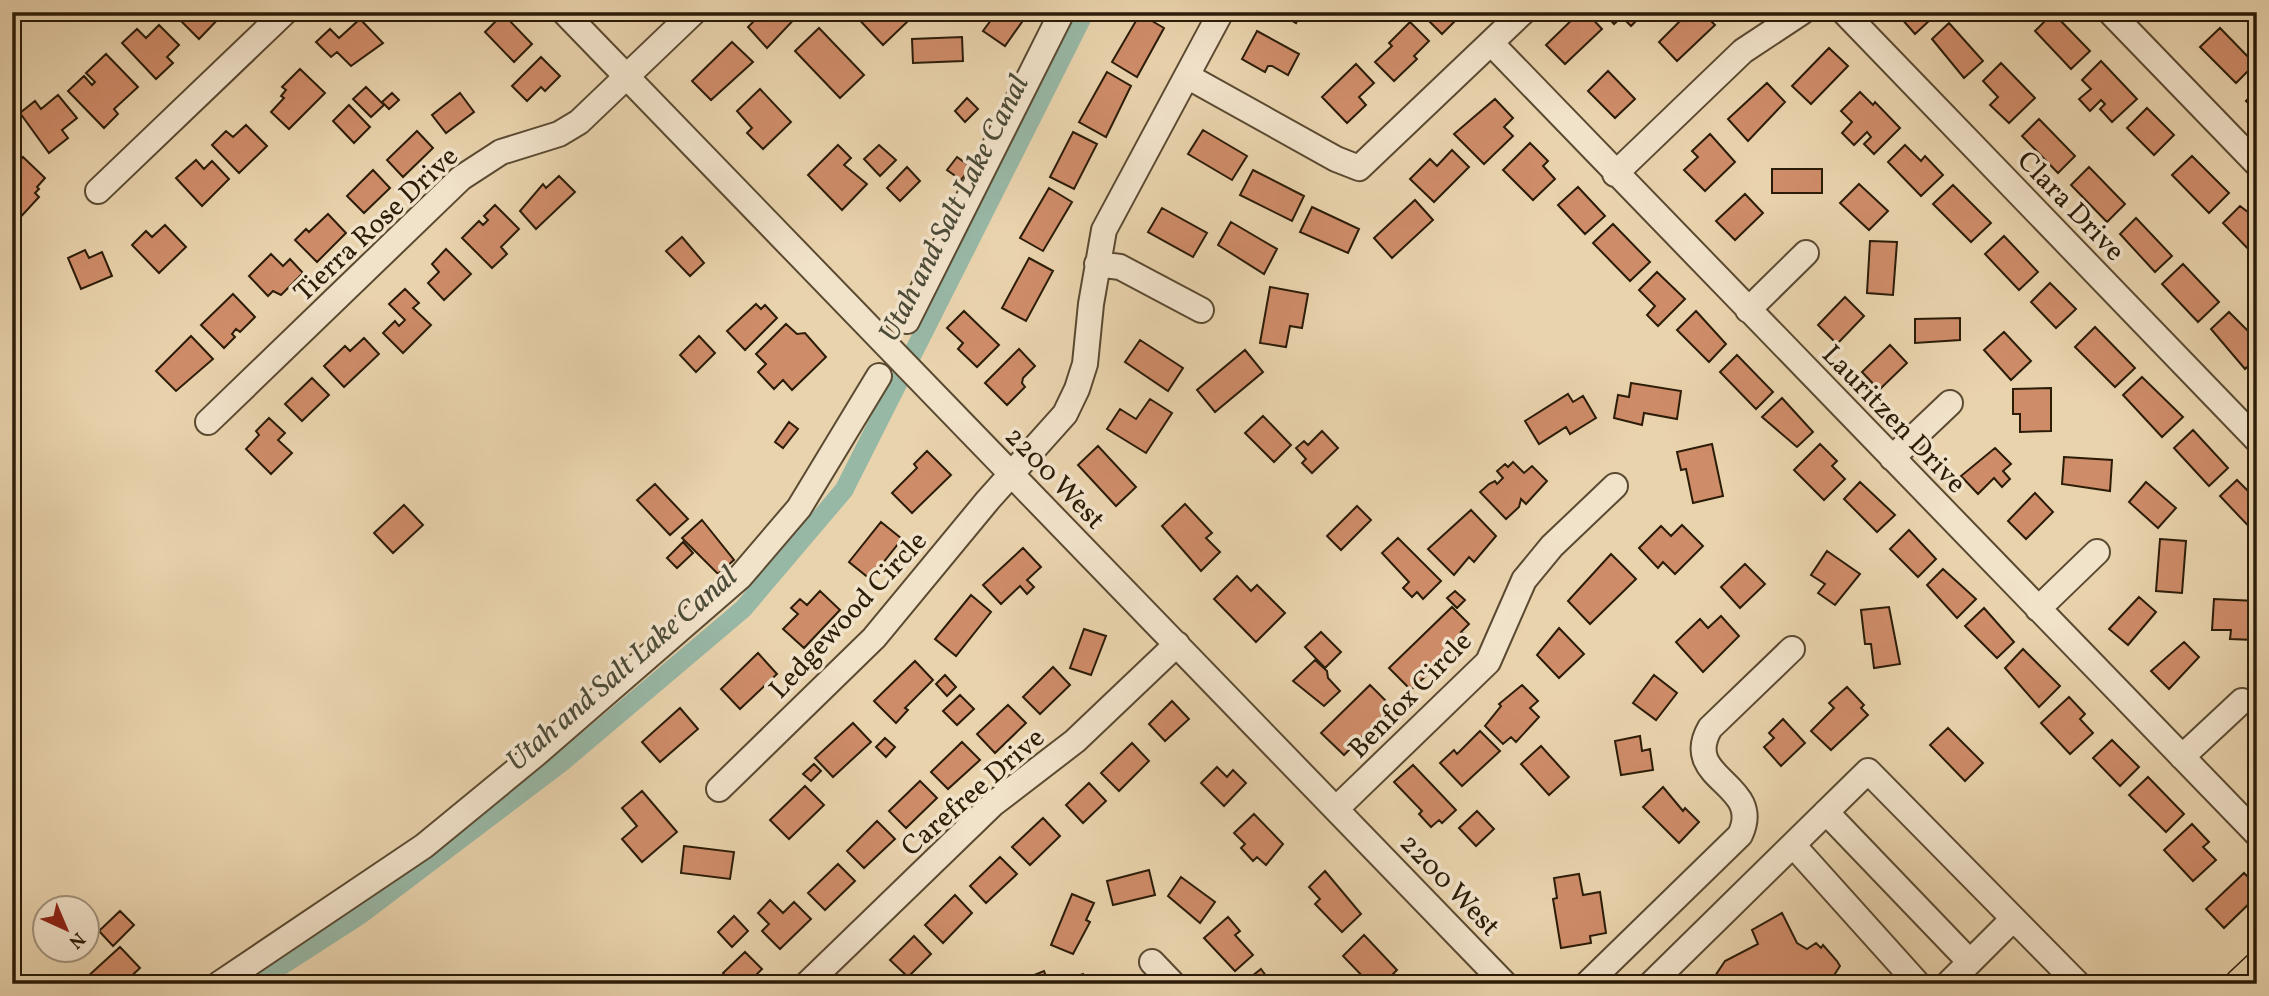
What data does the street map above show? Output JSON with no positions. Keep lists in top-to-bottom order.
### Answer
{
  "streets": {
    "street": [
      "Clara Drive",
      "Tierra Rose Drive",
      "Lauritzen Drive",
      "2200 West",
      "Ledgewood Circle",
      "Benfox Circle",
      "Carefree Drive"
    ]
  },
  "crossings": [
    ["Tierra Rose Drive", "2200 West"],
    ["2200 West", "Ledgewood Circle"],
    ["2200 West", "Benfox Circle"],
    ["2200 West", "Carefree Drive"]
  ],
  "water": ["Utah and Salt Lake Canal"],
  "north": "bottom right"
}
